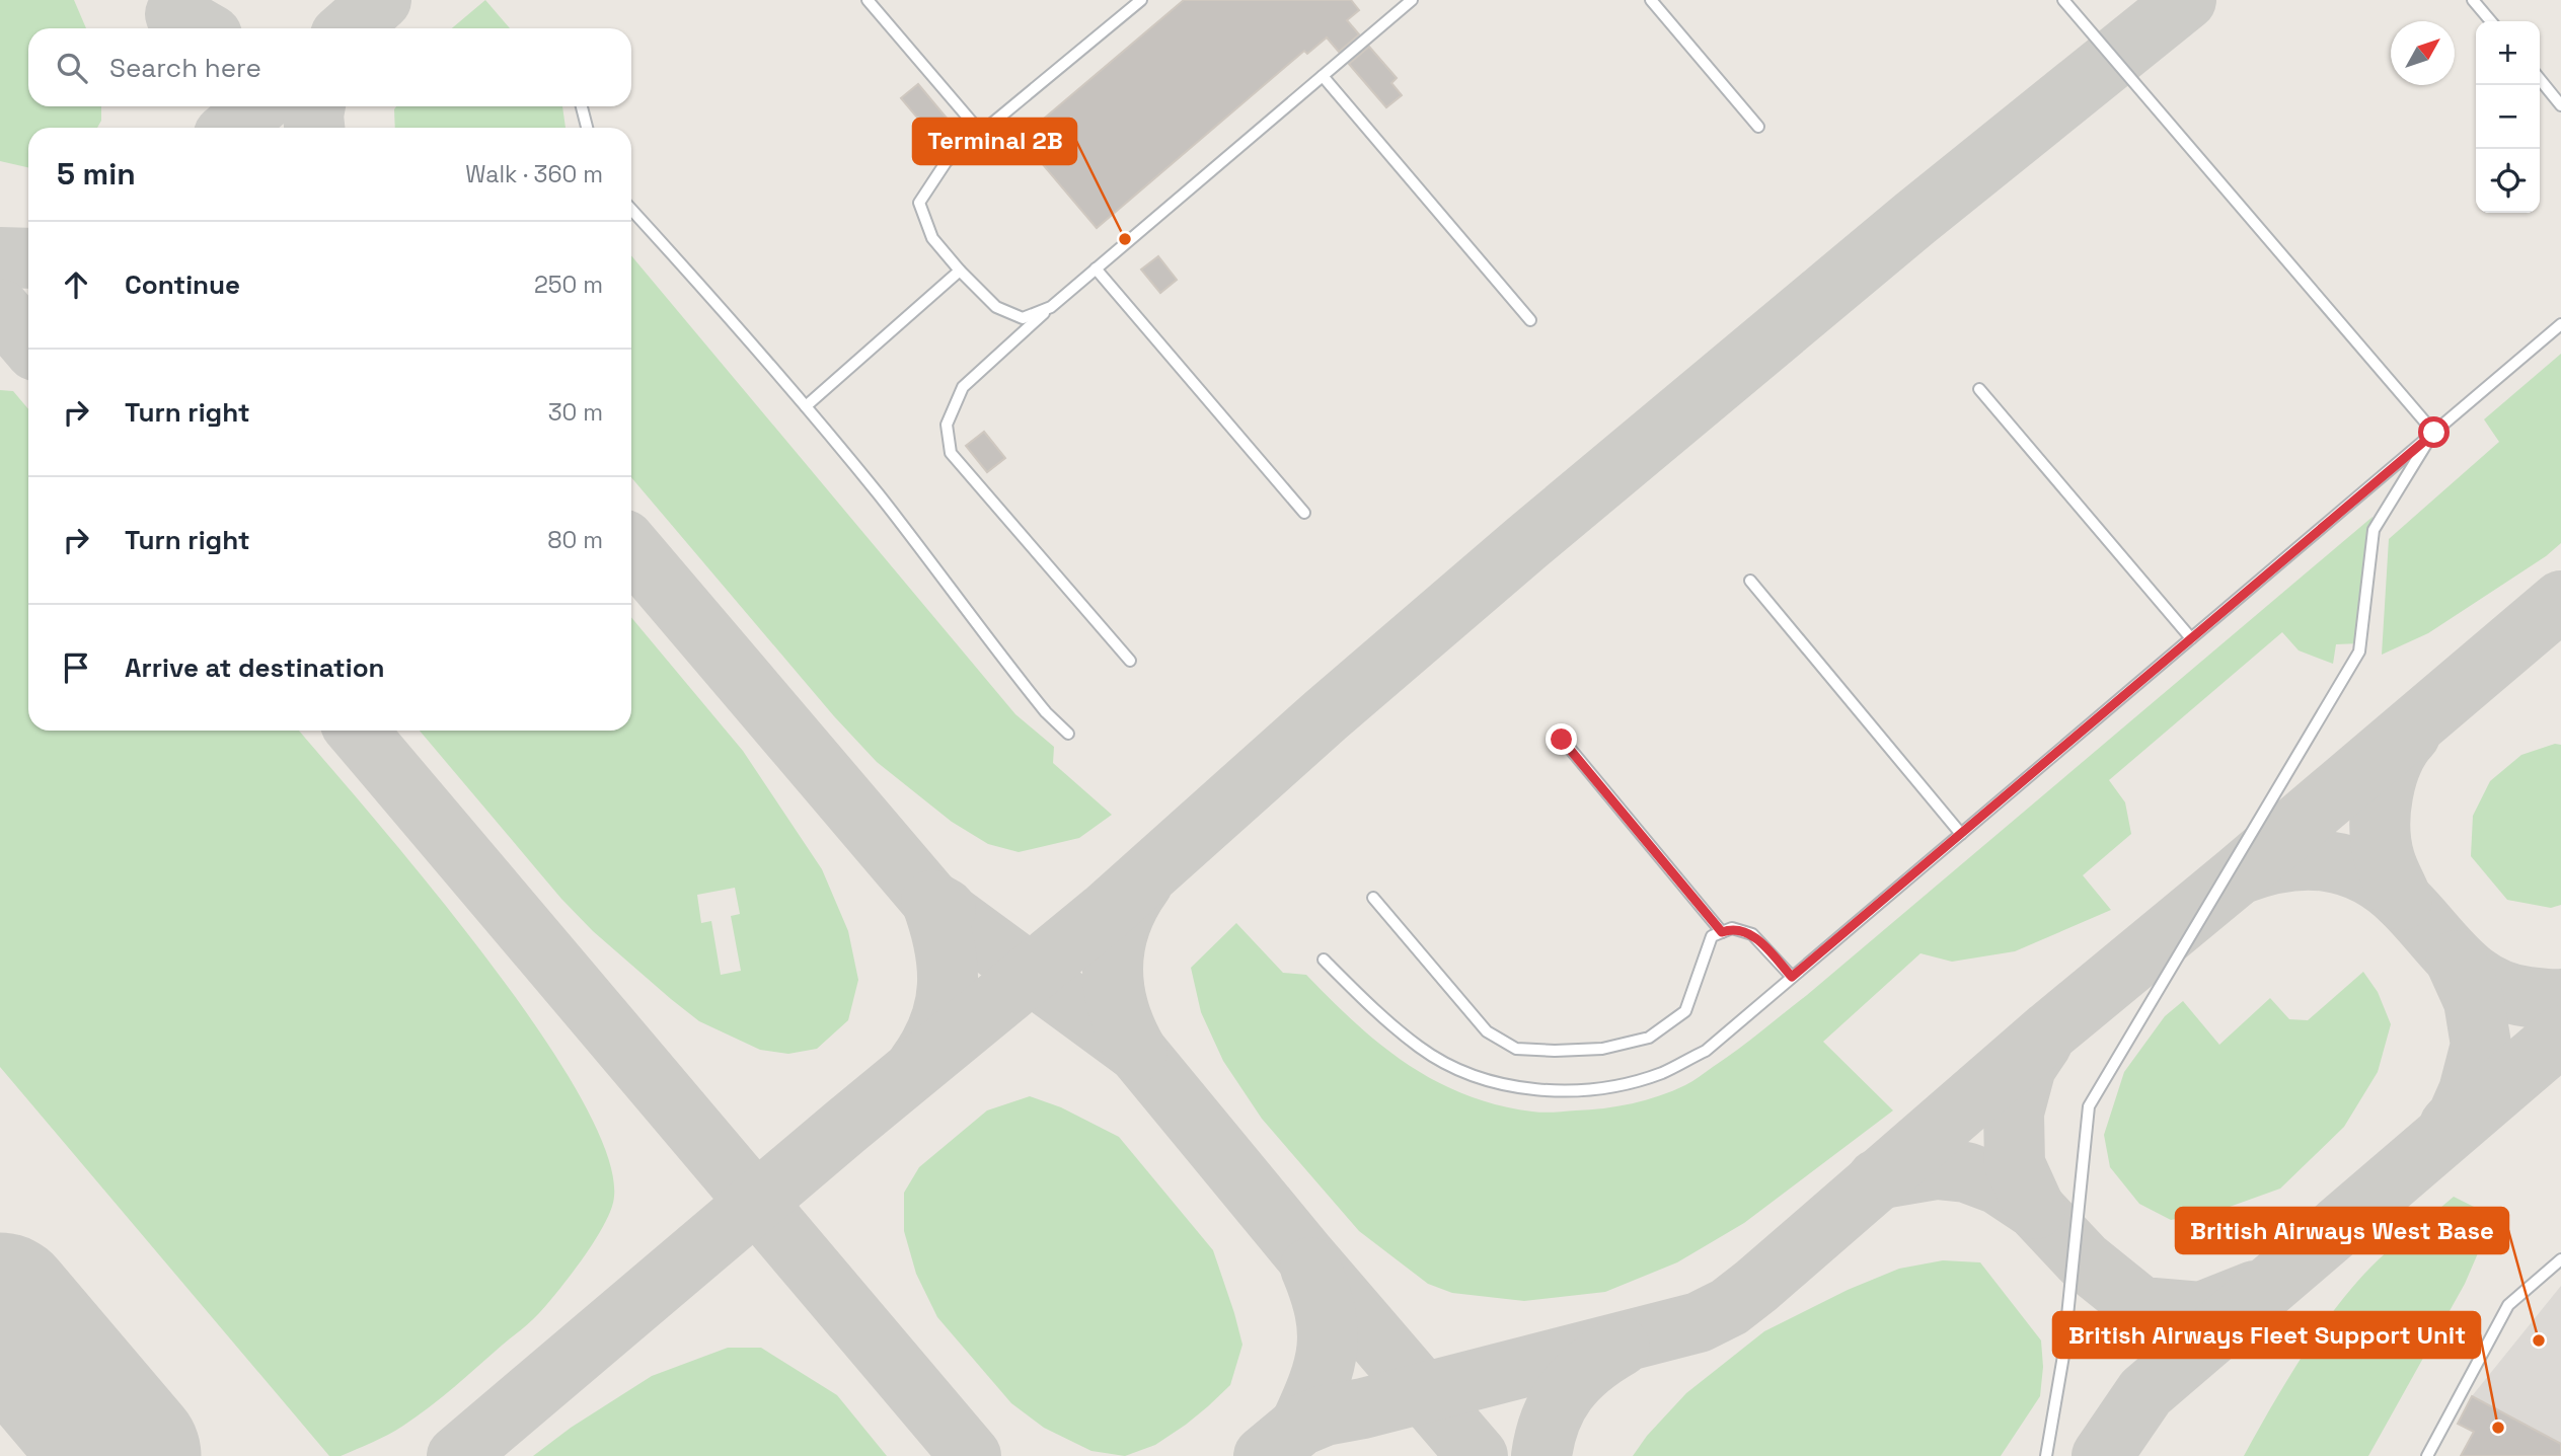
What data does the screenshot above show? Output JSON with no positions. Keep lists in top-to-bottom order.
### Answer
{
  "places": ["Terminal 2B", "British Airways West Base", "British Airways Fleet Support Unit"],
  "north": "top right",
  "page": {
    "map_buttons": ["+", "−"],
    "search": "Search here",
    "heading": ["5 min", "Walk · 360 m"],
    "list": [
      ["Continue", "250 m"],
      ["Turn right", "30 m"],
      ["Turn right", "80 m"],
      "Arrive at destination"
    ]
  }
}
